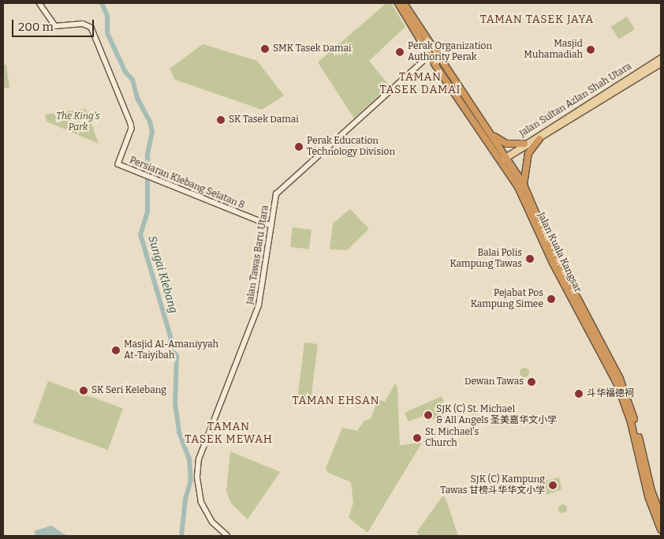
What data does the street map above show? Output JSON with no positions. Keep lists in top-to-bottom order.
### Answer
{
  "streets": {
    "highway": ["Jalan Kuala Kangsar"],
    "main road": ["Jalan Sultan Azlan Shah Utara"],
    "street": ["Persiaran Klebang Selatan 8", "Jalan Tawas Baru Utara"]
  },
  "crossings": [
    ["Jalan Sultan Azlan Shah Utara", "Jalan Kuala Kangsar"],
    ["Persiaran Klebang Selatan 8", "Jalan Tawas Baru Utara"],
    ["Jalan Kuala Kangsar", "Jalan Tawas Baru Utara"]
  ],
  "districts": [
    "TAMAN TASEK JAYA",
    "TAMAN TASEK DAMAI",
    "TAMAN EHSAN",
    "TAMAN TASEK MEWAH"
  ],
  "water": ["Sungai Klebang"],
  "parks": ["The King's Park"],
  "places": [
    "SMK Tasek Damai",
    "Masjid Muhamadiah",
    "Perak Organization Authority Perak",
    "SK Tasek Damai",
    "Perak Education Technology Division",
    "Balai Polis Kampung Tawas",
    "Pejabat Pos Kampung Simee",
    "Masjid Al-Amaniyyah At-Taiyibah",
    "Dewan Tawas",
    "SK Seri Kelebang",
    "斗华福德祠",
    "SJK (C) St. Michael & All Angels 圣美嘉华文小学",
    "St. Michael's Church",
    "SJK (C) Kampung Tawas 甘榜斗华华文小学"
  ],
  "scale_bar": "200 m"
}
